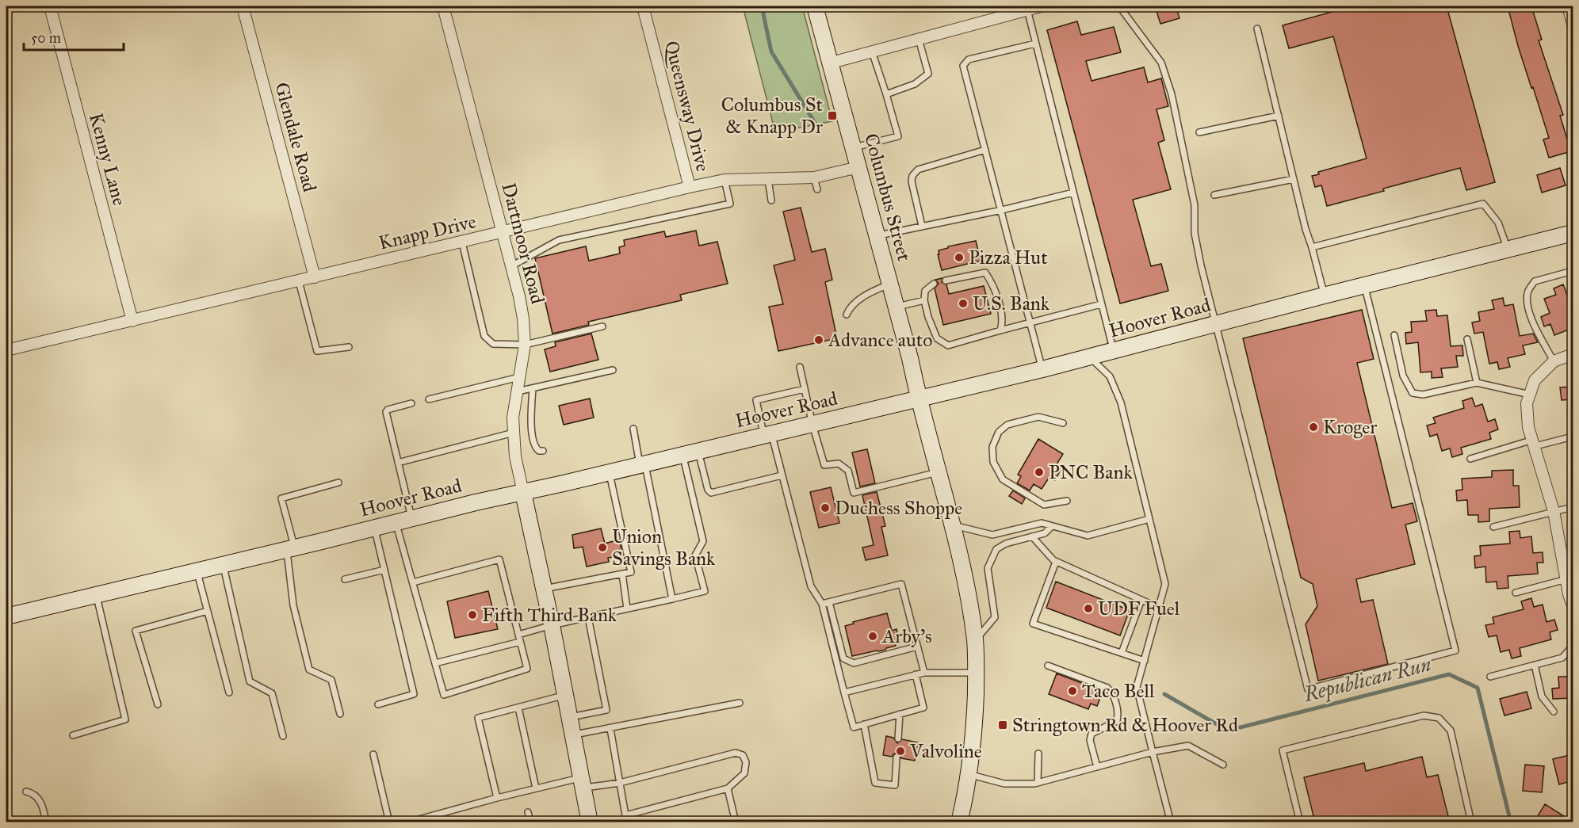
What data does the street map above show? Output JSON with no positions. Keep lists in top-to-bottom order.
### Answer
{
  "streets": {
    "main road": ["Columbus Street", "Hoover Road"],
    "street": [
      "Queensway Drive",
      "Glendale Road",
      "Kenny Lane",
      "Knapp Drive",
      "Dartmoor Road"
    ]
  },
  "crossings": [
    ["Queensway Drive", "Knapp Drive"],
    ["Glendale Road", "Knapp Drive"],
    ["Kenny Lane", "Knapp Drive"],
    ["Columbus Street", "Knapp Drive"],
    ["Columbus Street", "Hoover Road"],
    ["Knapp Drive", "Dartmoor Road"],
    ["Dartmoor Road", "Hoover Road"]
  ],
  "water": ["Republican Run"],
  "places": {
    "transit": ["Columbus St & Knapp Dr", "Stringtown Rd & Hoover Rd"],
    "other": [
      "Pizza Hut",
      "U.S. Bank",
      "Advance auto",
      "Kroger",
      "PNC Bank",
      "Duchess Shoppe",
      "Union Savings Bank",
      "UDF Fuel",
      "Fifth Third Bank",
      "Arby's",
      "Taco Bell",
      "Valvoline"
    ]
  },
  "scale_bar": "50 m"
}
